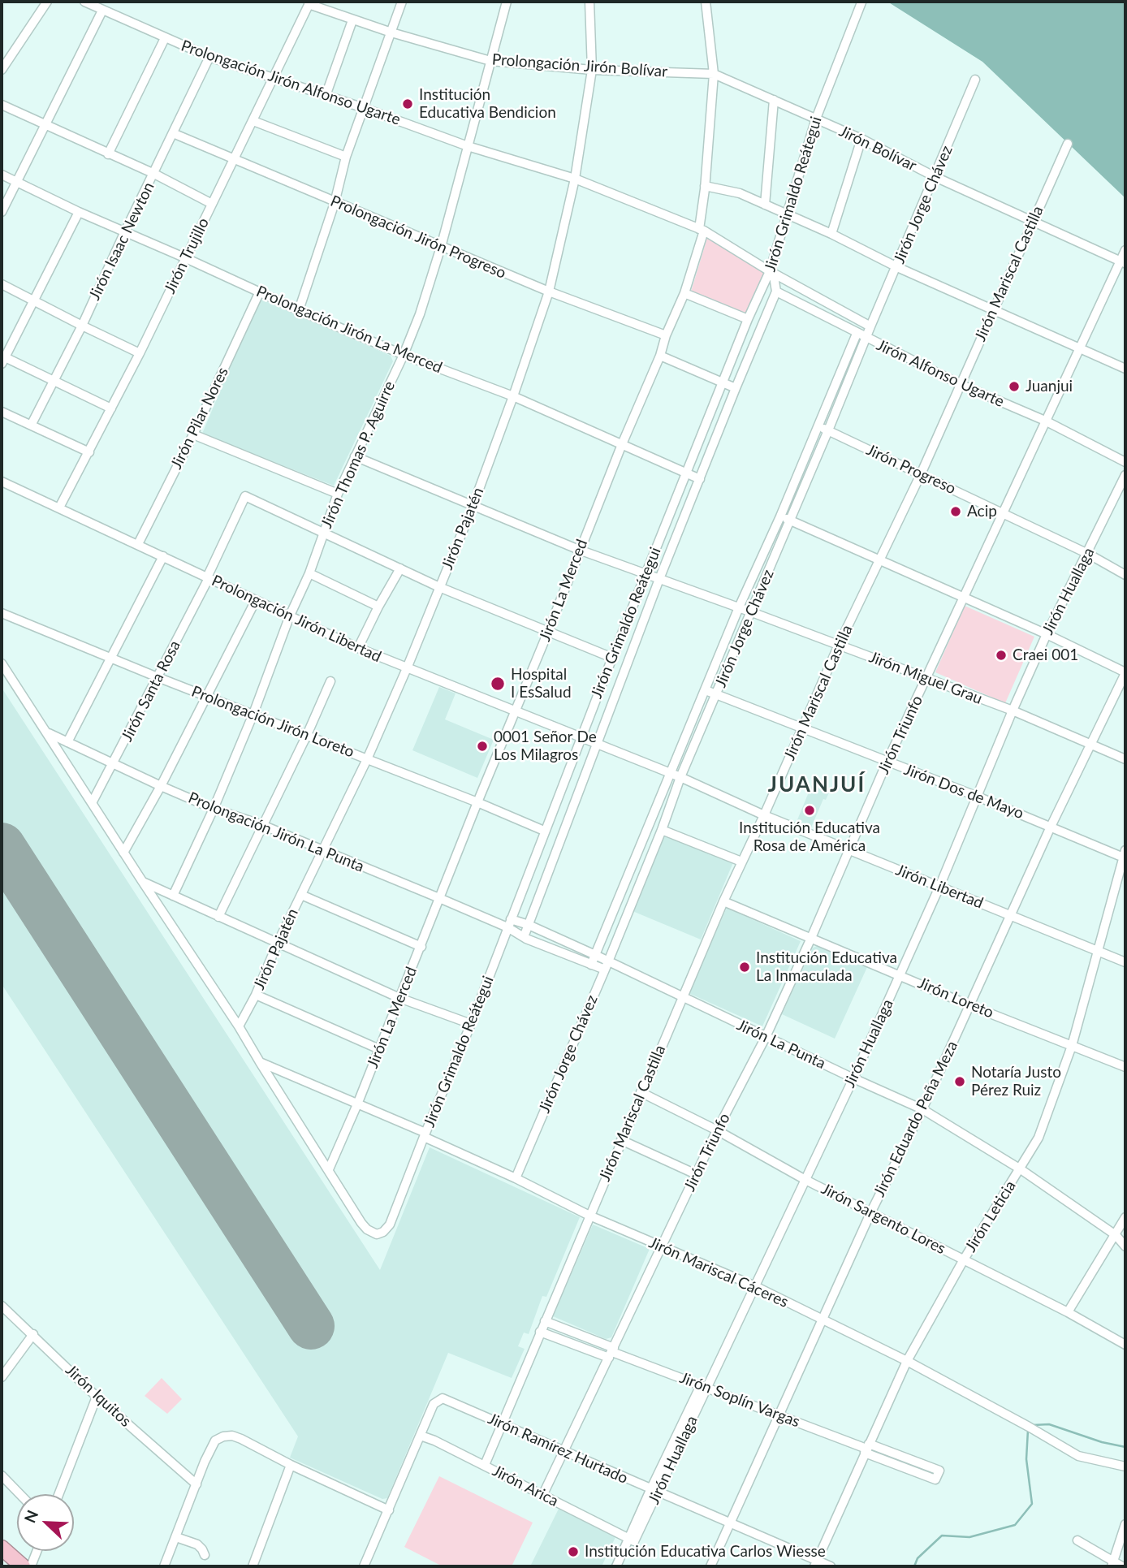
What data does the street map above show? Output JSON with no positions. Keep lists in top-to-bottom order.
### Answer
{
  "streets": {
    "street": [
      "Prolongación Jirón Bolívar",
      "Prolongación Jirón Alfonso Ugarte",
      "Jirón Bolívar",
      "Jirón Grimaldo Reátegui",
      "Jirón Jorge Chávez",
      "Prolongación Jirón Progreso",
      "Jirón Isaac Newton",
      "Jirón Trujillo",
      "Jirón Mariscal Castilla",
      "Prolongación Jirón La Merced",
      "Jirón Alfonso Ugarte",
      "Jirón Pilar Nores",
      "Jirón Thomas P. Aguirre",
      "Jirón Progreso",
      "Jirón Pajatén",
      "Jirón La Merced",
      "Jirón Huallaga",
      "Prolongación Jirón Libertad",
      "Jirón Miguel Grau",
      "Jirón Santa Rosa",
      "Prolongación Jirón Loreto",
      "Jirón Triunfo",
      "Jirón Dos de Mayo",
      "Prolongación Jirón La Punta",
      "Jirón Libertad",
      "Jirón Loreto",
      "Jirón La Punta",
      "Jirón Eduardo Peña Meza",
      "Jirón Leticia",
      "Jirón Sargento Lores",
      "Jirón Mariscal Cáceres",
      "Jirón Iquitos",
      "Jirón Soplín Vargas",
      "Jirón Ramírez Hurtado",
      "Jirón Arica"
    ]
  },
  "crossings": [
    ["Prolongación Jirón Bolívar", "Jirón Bolívar"],
    ["Prolongación Jirón Bolívar", "Jirón Grimaldo Reátegui"],
    ["Prolongación Jirón Bolívar", "Jirón Trujillo"],
    ["Prolongación Jirón Bolívar", "Jirón Thomas P. Aguirre"],
    ["Prolongación Jirón Bolívar", "Jirón Pajatén"],
    ["Prolongación Jirón Bolívar", "Jirón La Merced"],
    ["Prolongación Jirón Alfonso Ugarte", "Jirón Grimaldo Reátegui"],
    ["Prolongación Jirón Alfonso Ugarte", "Jirón Jorge Chávez"],
    ["Prolongación Jirón Alfonso Ugarte", "Jirón Isaac Newton"],
    ["Prolongación Jirón Alfonso Ugarte", "Jirón Trujillo"],
    ["Prolongación Jirón Alfonso Ugarte", "Jirón Thomas P. Aguirre"],
    ["Prolongación Jirón Alfonso Ugarte", "Jirón Pajatén"],
    ["Prolongación Jirón Alfonso Ugarte", "Jirón La Merced"],
    ["Jirón Bolívar", "Jirón Grimaldo Reátegui"],
    ["Jirón Bolívar", "Jirón Jorge Chávez"],
    ["Jirón Bolívar", "Jirón Mariscal Castilla"],
    ["Jirón Bolívar", "Jirón Triunfo"],
    ["Jirón Grimaldo Reátegui", "Prolongación Jirón La Merced"],
    ["Jirón Grimaldo Reátegui", "Jirón Alfonso Ugarte"],
    ["Jirón Grimaldo Reátegui", "Jirón La Merced"],
    ["Jirón Grimaldo Reátegui", "Prolongación Jirón Libertad"],
    ["Jirón Grimaldo Reátegui", "Jirón Miguel Grau"],
    ["Jirón Grimaldo Reátegui", "Prolongación Jirón Loreto"],
    ["Jirón Grimaldo Reátegui", "Prolongación Jirón La Punta"],
    ["Jirón Grimaldo Reátegui", "Jirón Libertad"],
    ["Jirón Grimaldo Reátegui", "Jirón La Punta"],
    ["Jirón Grimaldo Reátegui", "Jirón Mariscal Cáceres"],
    ["Jirón Jorge Chávez", "Jirón Alfonso Ugarte"],
    ["Jirón Jorge Chávez", "Jirón Progreso"],
    ["Jirón Jorge Chávez", "Jirón Miguel Grau"],
    ["Jirón Jorge Chávez", "Jirón Dos de Mayo"],
    ["Jirón Jorge Chávez", "Jirón Libertad"],
    ["Jirón Jorge Chávez", "Jirón La Punta"],
    ["Jirón Jorge Chávez", "Jirón Mariscal Cáceres"],
    ["Prolongación Jirón Progreso", "Jirón Isaac Newton"],
    ["Prolongación Jirón Progreso", "Jirón Trujillo"],
    ["Prolongación Jirón Progreso", "Jirón Thomas P. Aguirre"],
    ["Prolongación Jirón Progreso", "Jirón Pajatén"],
    ["Prolongación Jirón Progreso", "Jirón La Merced"],
    ["Jirón Isaac Newton", "Prolongación Jirón La Merced"],
    ["Jirón Trujillo", "Prolongación Jirón La Merced"],
    ["Jirón Trujillo", "Prolongación Jirón Libertad"],
    ["Jirón Mariscal Castilla", "Jirón Alfonso Ugarte"],
    ["Jirón Mariscal Castilla", "Jirón Progreso"],
    ["Jirón Mariscal Castilla", "Jirón Miguel Grau"],
    ["Jirón Mariscal Castilla", "Jirón Dos de Mayo"],
    ["Jirón Mariscal Castilla", "Jirón Libertad"],
    ["Jirón Mariscal Castilla", "Jirón Loreto"],
    ["Jirón Mariscal Castilla", "Jirón La Punta"],
    ["Jirón Mariscal Castilla", "Jirón Sargento Lores"],
    ["Jirón Mariscal Castilla", "Jirón Mariscal Cáceres"],
    ["Jirón Mariscal Castilla", "Jirón Soplín Vargas"],
    ["Jirón Mariscal Castilla", "Jirón Ramírez Hurtado"],
    ["Jirón Mariscal Castilla", "Jirón Arica"],
    ["Prolongación Jirón La Merced", "Jirón Pilar Nores"],
    ["Prolongación Jirón La Merced", "Jirón Thomas P. Aguirre"],
    ["Prolongación Jirón La Merced", "Jirón Pajatén"],
    ["Prolongación Jirón La Merced", "Jirón La Merced"],
    ["Jirón Alfonso Ugarte", "Jirón Triunfo"],
    ["Jirón Pilar Nores", "Prolongación Jirón Libertad"],
    ["Jirón Thomas P. Aguirre", "Prolongación Jirón Libertad"],
    ["Jirón Thomas P. Aguirre", "Jirón Miguel Grau"],
    ["Jirón Thomas P. Aguirre", "Jirón Santa Rosa"],
    ["Jirón Thomas P. Aguirre", "Prolongación Jirón Loreto"],
    ["Jirón Thomas P. Aguirre", "Prolongación Jirón La Punta"],
    ["Jirón Progreso", "Jirón Huallaga"],
    ["Jirón Progreso", "Jirón Triunfo"],
    ["Jirón Pajatén", "Prolongación Jirón Libertad"],
    ["Jirón Pajatén", "Jirón Miguel Grau"],
    ["Jirón Pajatén", "Prolongación Jirón Loreto"],
    ["Jirón Pajatén", "Prolongación Jirón La Punta"],
    ["Jirón La Merced", "Prolongación Jirón Libertad"],
    ["Jirón La Merced", "Jirón Miguel Grau"],
    ["Jirón La Merced", "Prolongación Jirón Loreto"],
    ["Jirón La Merced", "Prolongación Jirón La Punta"],
    ["Jirón La Merced", "Jirón Mariscal Cáceres"],
    ["Jirón Huallaga", "Jirón Miguel Grau"],
    ["Jirón Huallaga", "Jirón Dos de Mayo"],
    ["Jirón Huallaga", "Jirón Libertad"],
    ["Jirón Huallaga", "Jirón Loreto"],
    ["Jirón Huallaga", "Jirón La Punta"],
    ["Jirón Huallaga", "Jirón Sargento Lores"],
    ["Jirón Huallaga", "Jirón Mariscal Cáceres"],
    ["Jirón Huallaga", "Jirón Soplín Vargas"],
    ["Jirón Huallaga", "Jirón Ramírez Hurtado"],
    ["Jirón Huallaga", "Jirón Arica"],
    ["Prolongación Jirón Libertad", "Jirón Santa Rosa"],
    ["Prolongación Jirón Libertad", "Jirón Libertad"],
    ["Jirón Miguel Grau", "Jirón Triunfo"],
    ["Jirón Miguel Grau", "Jirón Eduardo Peña Meza"],
    ["Jirón Santa Rosa", "Prolongación Jirón Loreto"],
    ["Jirón Santa Rosa", "Prolongación Jirón La Punta"],
    ["Jirón Triunfo", "Jirón Dos de Mayo"],
    ["Jirón Triunfo", "Jirón Libertad"],
    ["Jirón Triunfo", "Jirón Loreto"],
    ["Jirón Triunfo", "Jirón La Punta"],
    ["Jirón Triunfo", "Jirón Sargento Lores"],
    ["Jirón Triunfo", "Jirón Mariscal Cáceres"],
    ["Jirón Triunfo", "Jirón Soplín Vargas"],
    ["Jirón Triunfo", "Jirón Ramírez Hurtado"],
    ["Jirón Triunfo", "Jirón Arica"],
    ["Jirón Dos de Mayo", "Jirón Eduardo Peña Meza"],
    ["Jirón Dos de Mayo", "Jirón Leticia"],
    ["Prolongación Jirón La Punta", "Jirón La Punta"],
    ["Jirón Libertad", "Jirón Eduardo Peña Meza"],
    ["Jirón Libertad", "Jirón Leticia"],
    ["Jirón Loreto", "Jirón Eduardo Peña Meza"],
    ["Jirón Loreto", "Jirón Leticia"],
    ["Jirón La Punta", "Jirón Eduardo Peña Meza"],
    ["Jirón La Punta", "Jirón Leticia"],
    ["Jirón Eduardo Peña Meza", "Jirón Sargento Lores"],
    ["Jirón Eduardo Peña Meza", "Jirón Mariscal Cáceres"],
    ["Jirón Eduardo Peña Meza", "Jirón Soplín Vargas"],
    ["Jirón Eduardo Peña Meza", "Jirón Ramírez Hurtado"],
    ["Jirón Leticia", "Jirón Sargento Lores"],
    ["Jirón Leticia", "Jirón Mariscal Cáceres"],
    ["Jirón Leticia", "Jirón Soplín Vargas"],
    ["Jirón Leticia", "Jirón Ramírez Hurtado"],
    ["Jirón Ramírez Hurtado", "Jirón Arica"]
  ],
  "districts": ["JUANJUÍ"],
  "places": [
    "Institución Educativa Bendicion",
    "Juanjui",
    "Acip",
    "Craei 001",
    "Hospital I EsSalud",
    "0001 Señor De Los Milagros",
    "Institución Educativa Rosa de América",
    "Institución Educativa La Inmaculada",
    "Notaría Justo Pérez Ruiz",
    "Institución Educativa Carlos Wiesse"
  ],
  "north": "top left"
}
